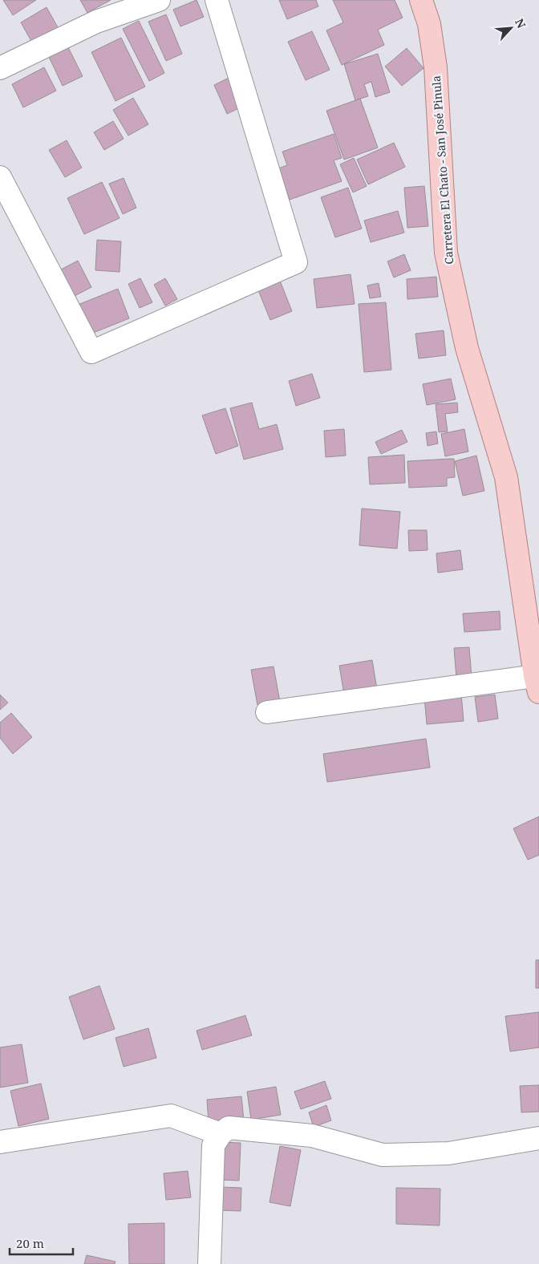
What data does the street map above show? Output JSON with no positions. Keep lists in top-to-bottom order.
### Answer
{
  "streets": {
    "main road": ["Carretera El Chato - San José Pinula"]
  },
  "scale_bar": "20 m",
  "north": "top right"
}
